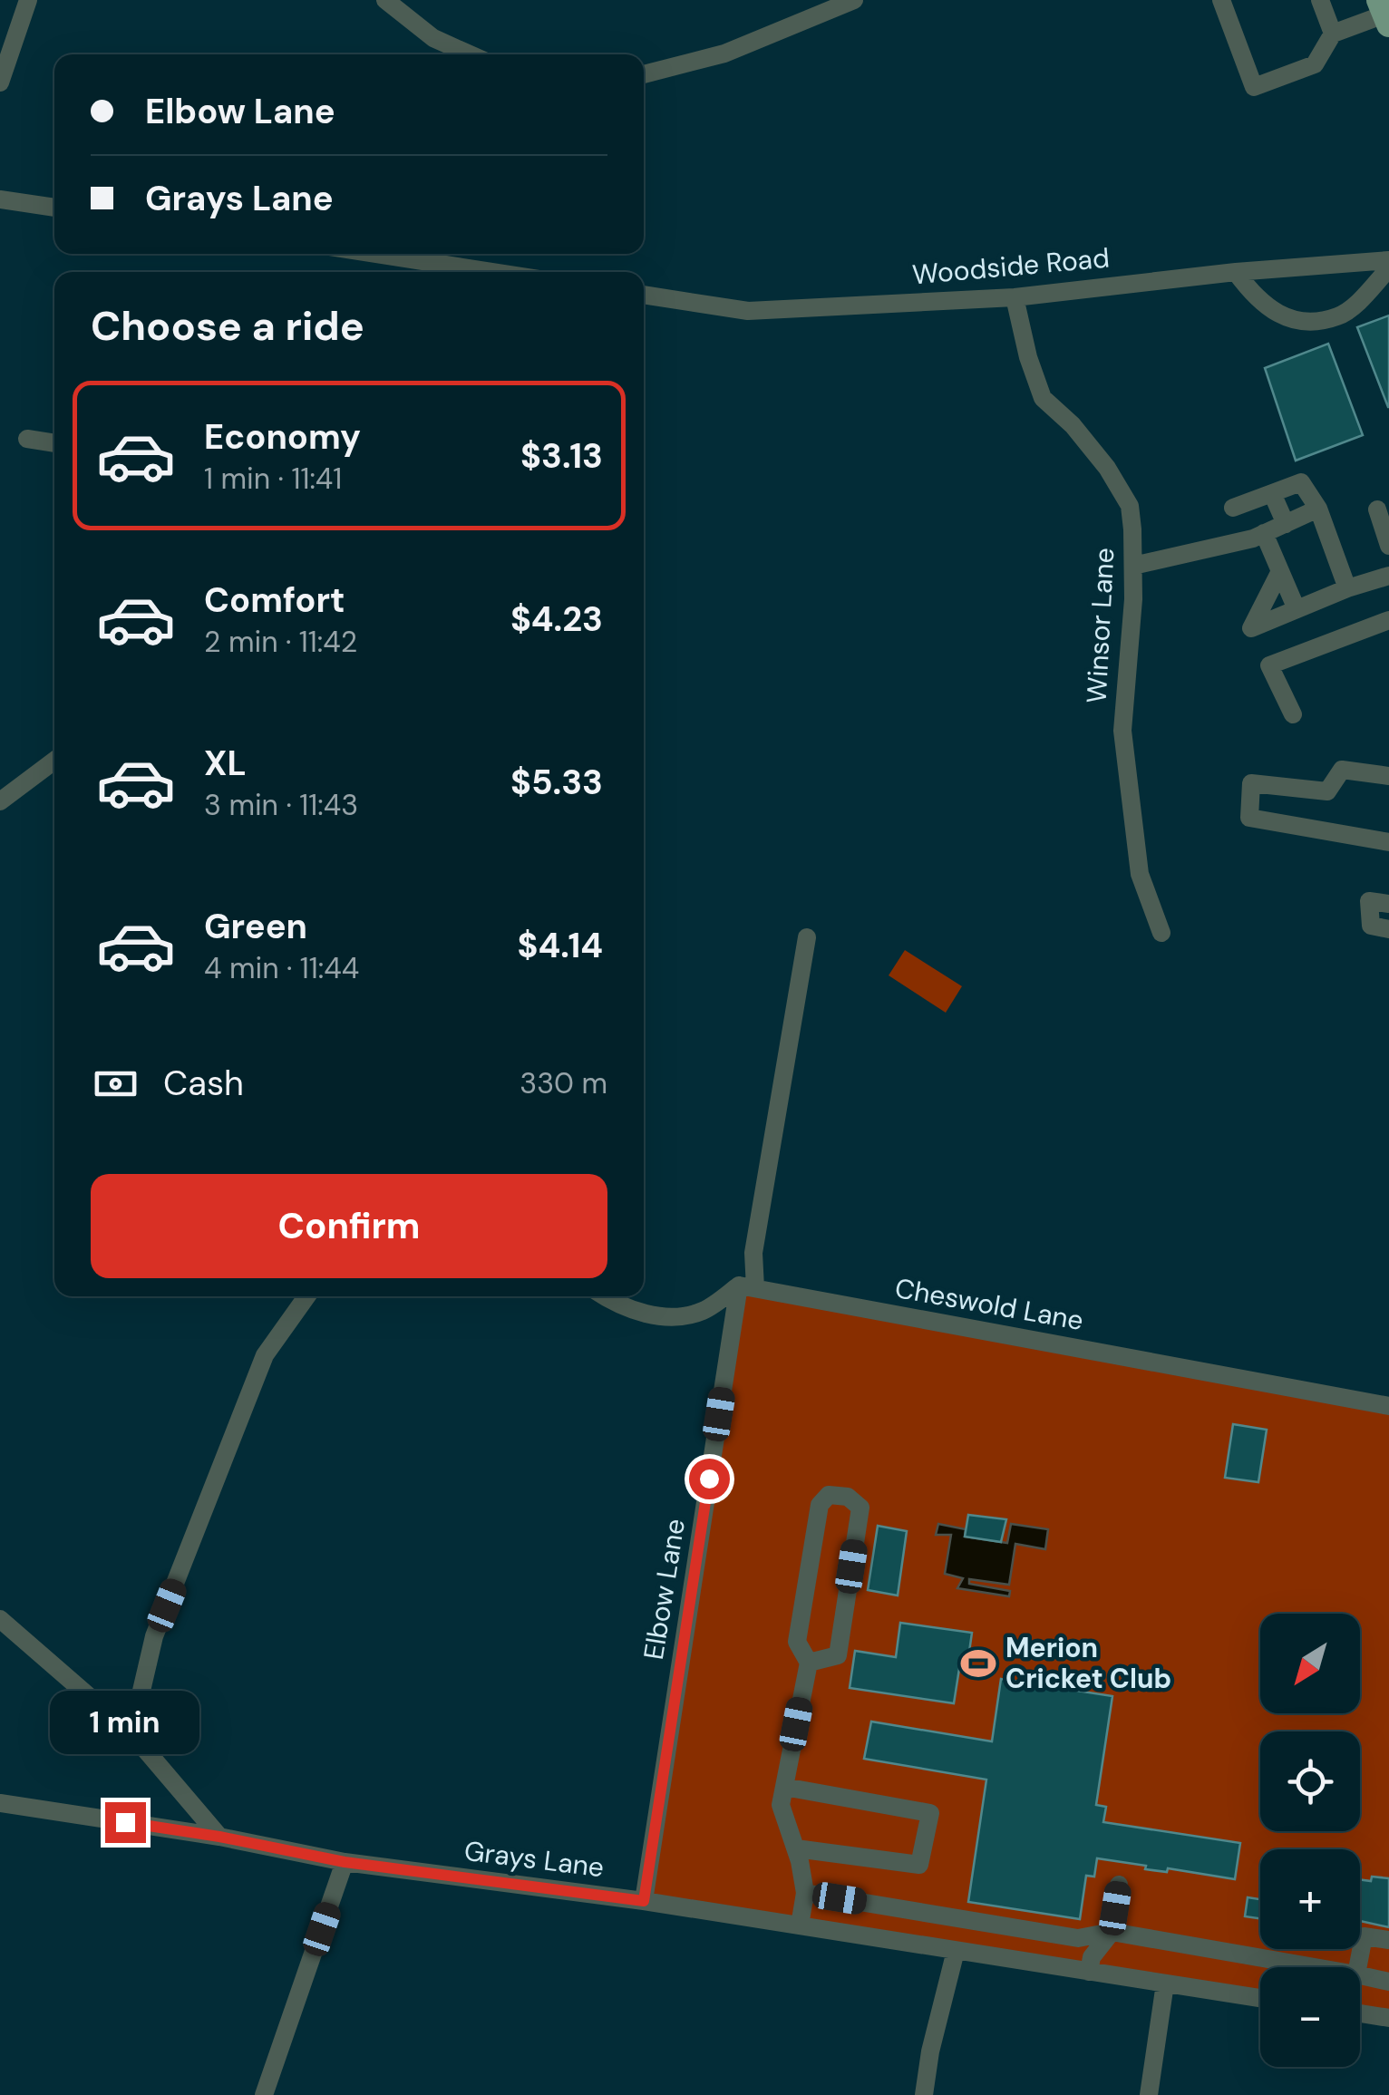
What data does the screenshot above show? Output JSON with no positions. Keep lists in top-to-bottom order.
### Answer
{
  "streets": {
    "street": [
      "Woodside Road",
      "Winsor Lane",
      "Cheswold Lane",
      "Elbow Lane",
      "Grays Lane"
    ]
  },
  "crossings": [
    ["Woodside Road", "Winsor Lane"],
    ["Cheswold Lane", "Elbow Lane"],
    ["Elbow Lane", "Grays Lane"]
  ],
  "places": {
    "sports": ["Merion Cricket Club"]
  },
  "north": "bottom left",
  "page": {
    "banner": ["Elbow Lane", "Grays Lane"],
    "heading": "Choose a ride",
    "list": [
      {
        "name": "Economy",
        "note": "1 min · 11:41",
        "value": "$3.13"
      },
      {
        "name": "Comfort",
        "note": "2 min · 11:42",
        "value": "$4.23"
      },
      {
        "name": "XL",
        "note": "3 min · 11:43",
        "value": "$5.33"
      },
      {
        "name": "Green",
        "note": "4 min · 11:44",
        "value": "$4.14"
      }
    ],
    "pay": ["Cash", "330 m"],
    "buttons": "Confirm",
    "map_buttons": ["+", "−"],
    "bubble": "1 min"
  }
}
